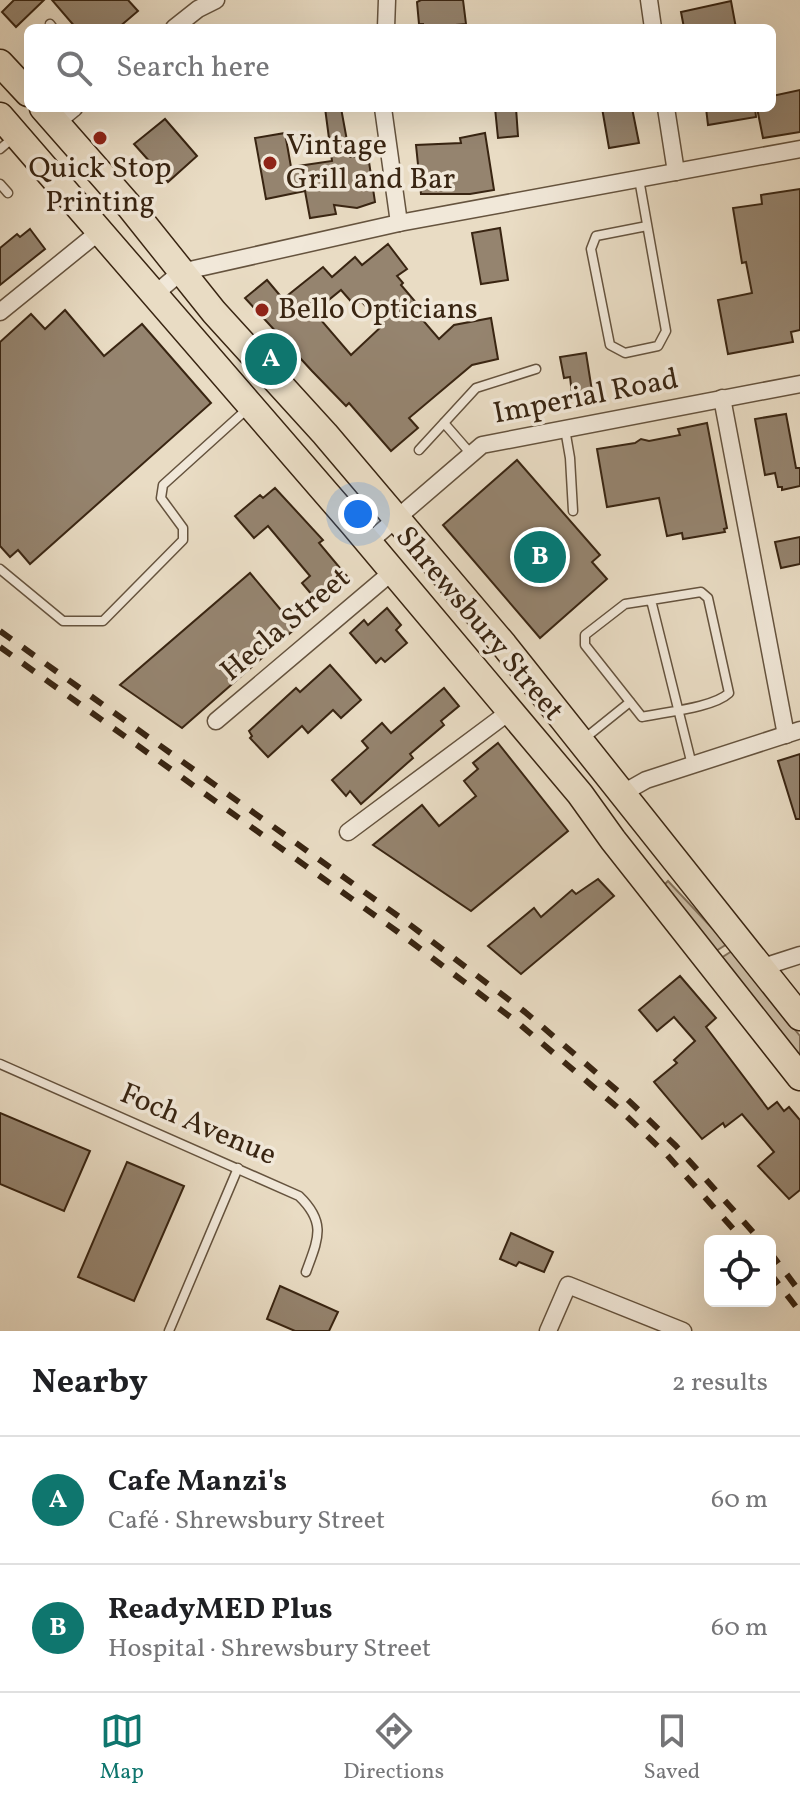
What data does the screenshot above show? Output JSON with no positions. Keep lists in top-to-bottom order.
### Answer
{
  "streets": {
    "main road": ["Shrewsbury Street"],
    "street": ["Imperial Road", "Hecla Street"],
    "lane": ["Foch Avenue"]
  },
  "crossings": [
    ["Imperial Road", "Shrewsbury Street"],
    ["Shrewsbury Street", "Hecla Street"]
  ],
  "places": ["Quick Stop Printing", "Vintage Grill and Bar", "Bello Opticians"],
  "page": {
    "search": "Search here",
    "pins": ["A", "B"],
    "heading": ["Nearby", "2 results"],
    "list": [
      {
        "mark": "A",
        "name": "Cafe Manzi's",
        "note": "Café · Shrewsbury Street",
        "value": "60 m"
      },
      {
        "mark": "B",
        "name": "ReadyMED Plus",
        "note": "Hospital · Shrewsbury Street",
        "value": "60 m"
      }
    ],
    "nav": ["Map", "Directions", "Saved"]
  }
}
